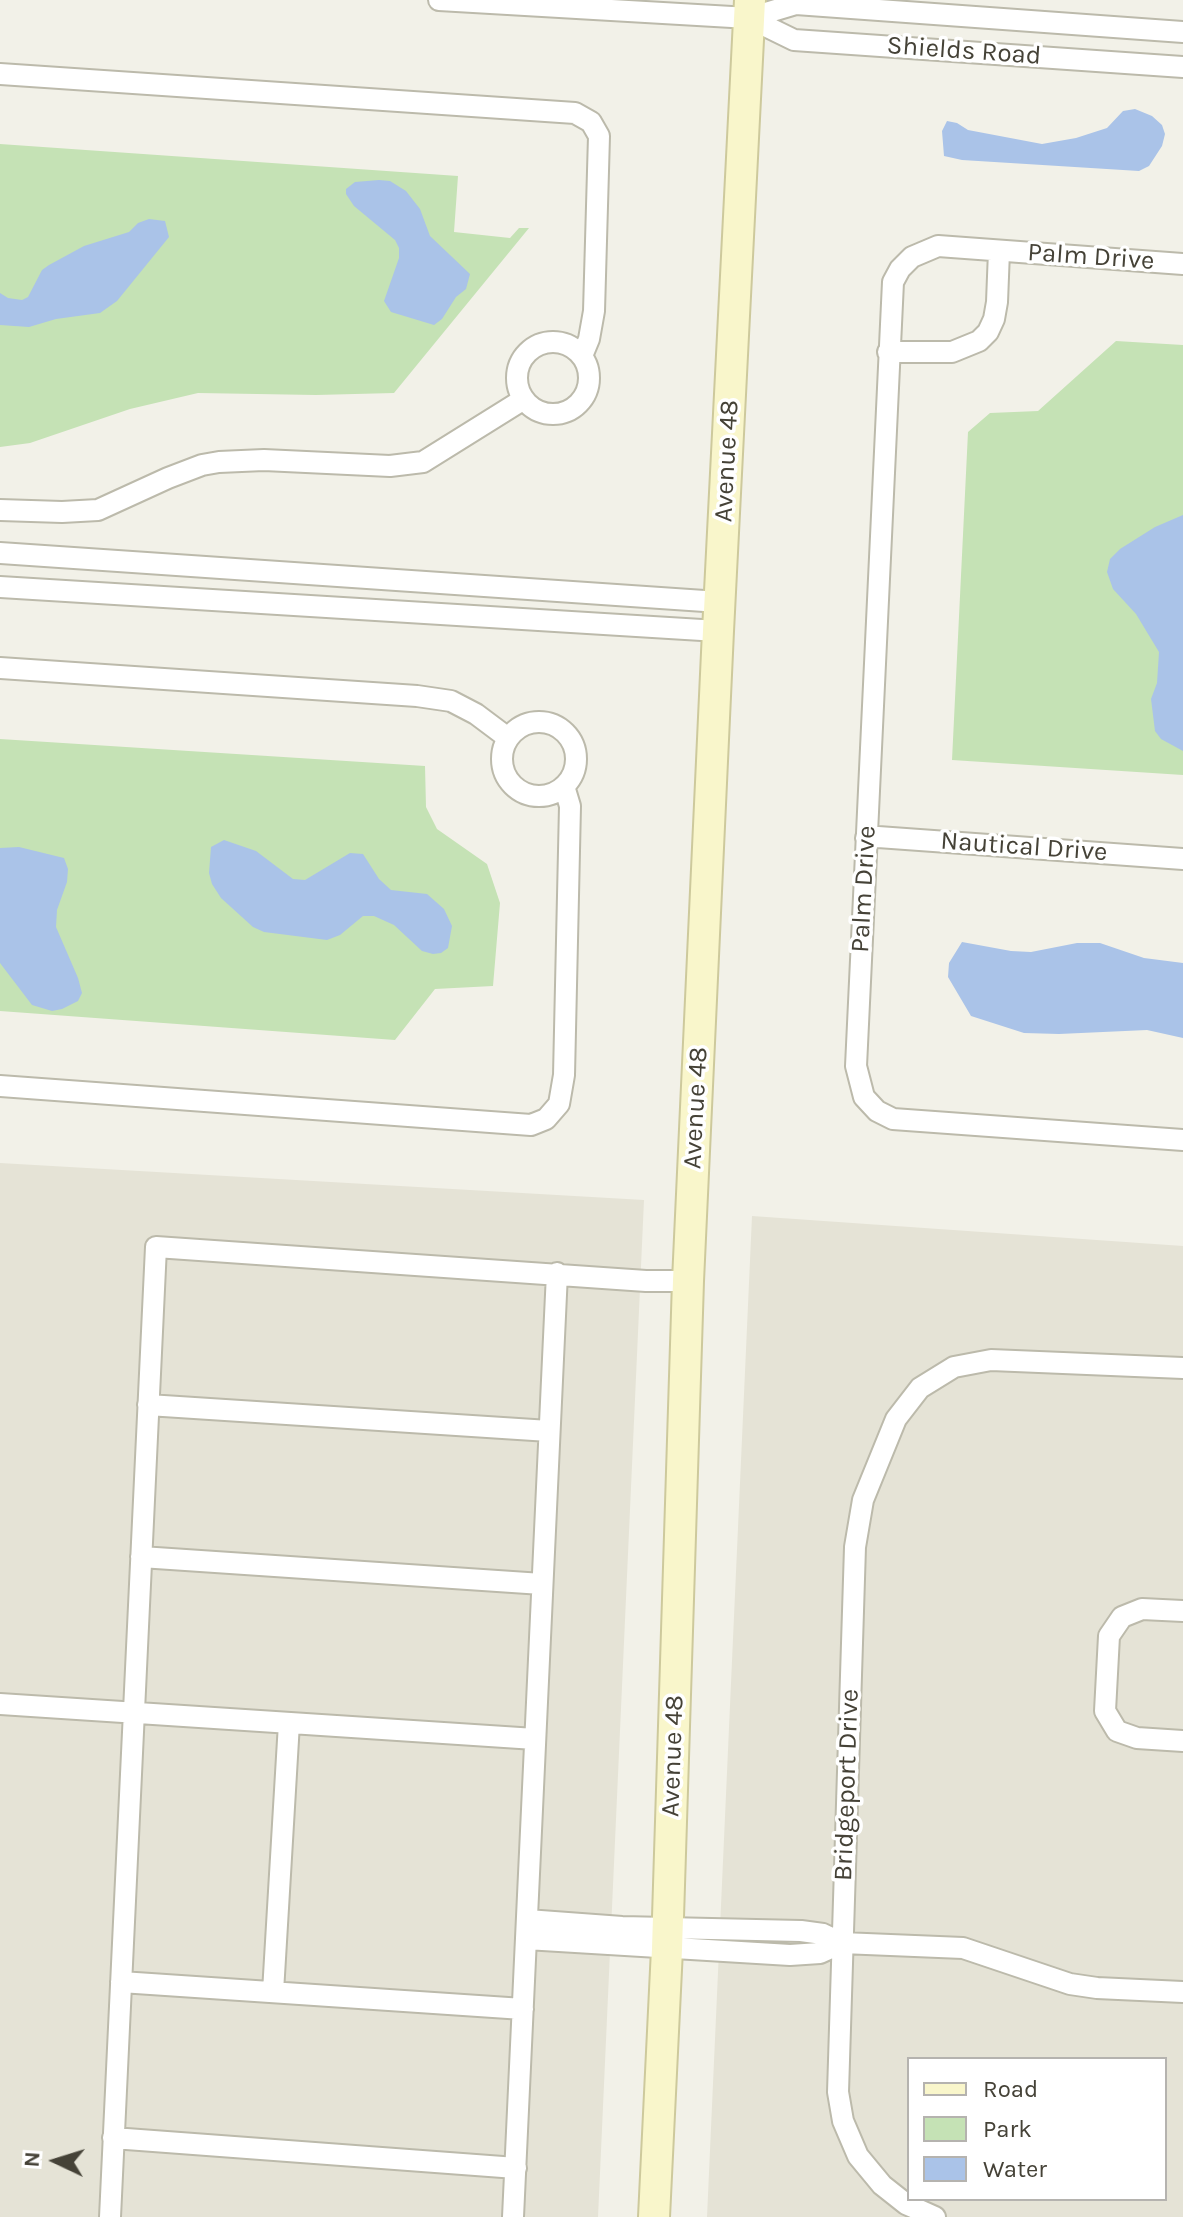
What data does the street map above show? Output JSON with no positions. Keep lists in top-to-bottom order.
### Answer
{
  "streets": {
    "main road": ["Avenue 48"],
    "street": [
      "Shields Road",
      "Palm Drive",
      "Nautical Drive",
      "Bridgeport Drive"
    ]
  },
  "crossings": [
    ["Shields Road", "Avenue 48"],
    ["Palm Drive", "Nautical Drive"]
  ],
  "legend": ["Road", "Park", "Water"],
  "north": "left"
}
